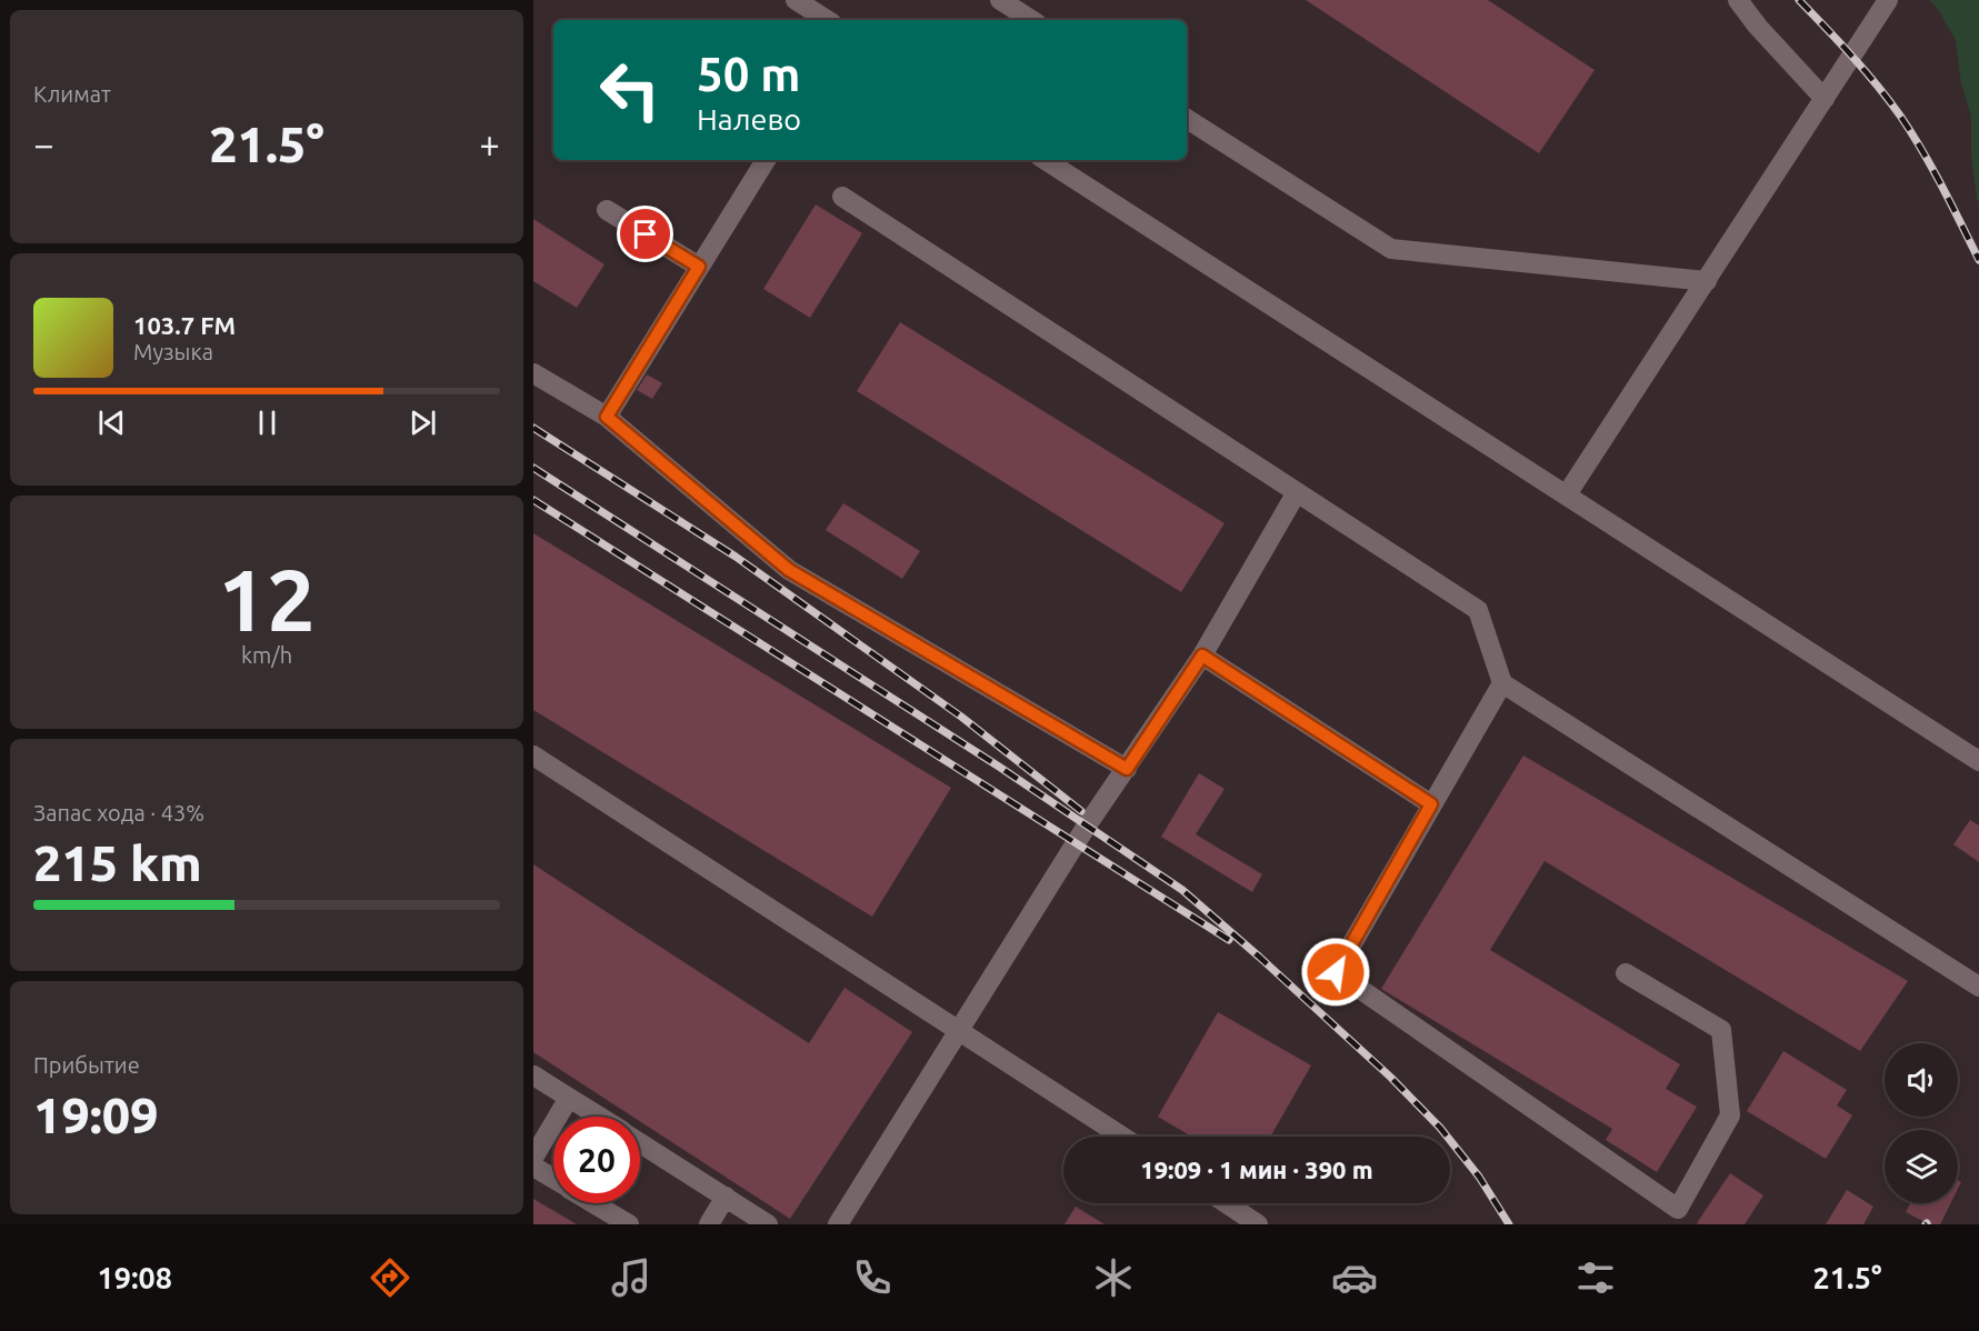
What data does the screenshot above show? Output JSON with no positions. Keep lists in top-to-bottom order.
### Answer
{
  "page": {
    "tile": [
      "Климат",
      ["12", "km/h"],
      ["Запас хода · 43%", "215 km"],
      ["Прибытие", "19:09"]
    ],
    "turn": ["50 m", "Налево"],
    "heat": ["−", "21.5°", "+"],
    "song": ["103.7 FM", "Музыка"],
    "limit": "20",
    "trip": "19:09 · 1 мин · 390 m",
    "tabs": ["19:08", "21.5°"]
  }
}
